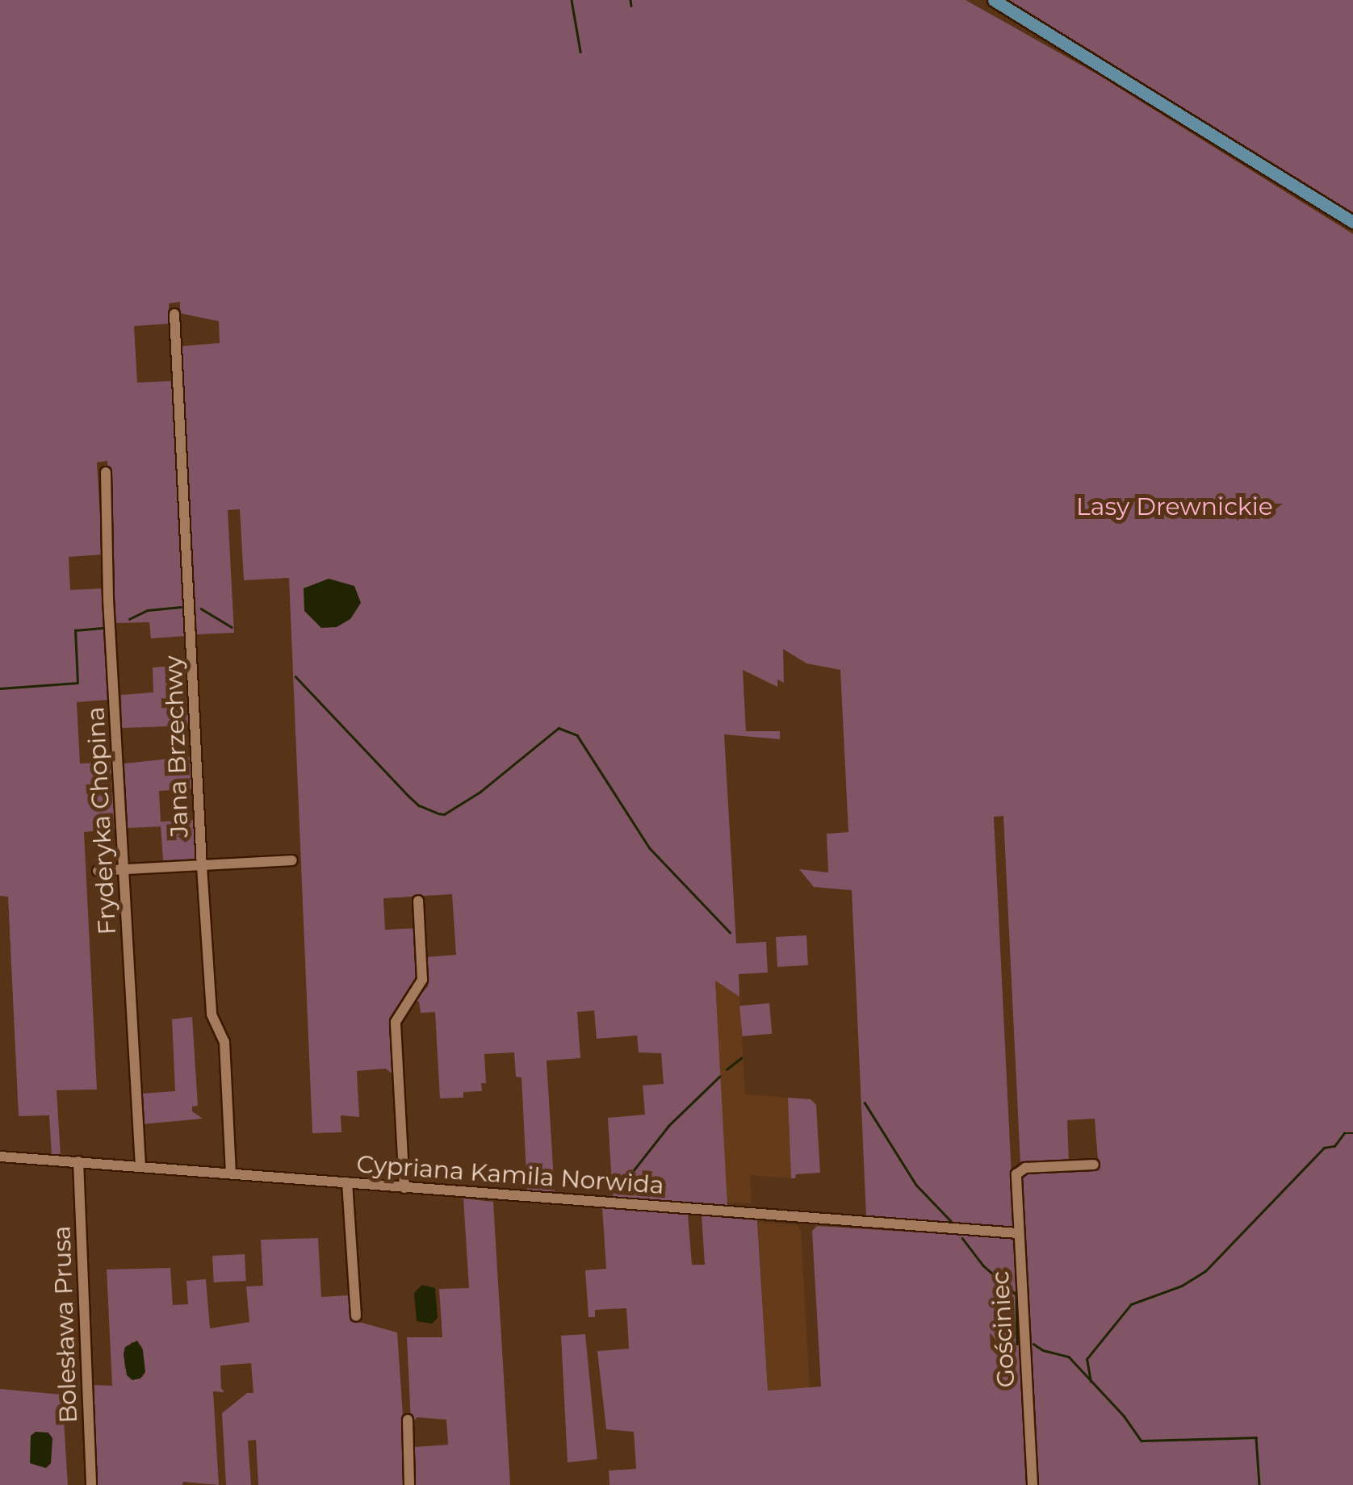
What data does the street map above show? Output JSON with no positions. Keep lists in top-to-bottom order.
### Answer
{
  "streets": {
    "street": [
      "Jana Brzechwy",
      "Fryderyka Chopina",
      "Cypriana Kamila Norwida",
      "Bolesława Prusa",
      "Gościniec"
    ]
  },
  "crossings": [
    ["Jana Brzechwy", "Cypriana Kamila Norwida"],
    ["Fryderyka Chopina", "Cypriana Kamila Norwida"],
    ["Cypriana Kamila Norwida", "Bolesława Prusa"],
    ["Cypriana Kamila Norwida", "Gościniec"]
  ],
  "parks": ["Lasy Drewnickie"]
}
